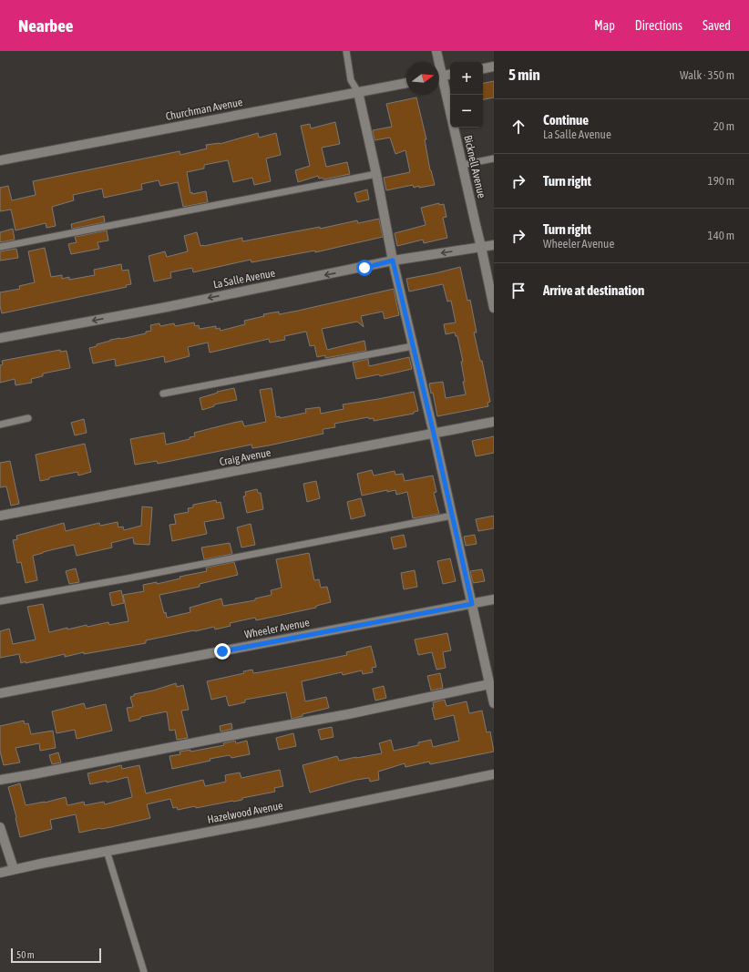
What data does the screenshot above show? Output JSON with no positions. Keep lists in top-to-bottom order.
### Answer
{
  "streets": {
    "street": [
      "Churchman Avenue",
      "Bicknell Avenue",
      "La Salle Avenue",
      "Craig Avenue",
      "Wheeler Avenue",
      "Hazelwood Avenue"
    ]
  },
  "crossings": [
    ["Bicknell Avenue", "La Salle Avenue"]
  ],
  "one_way": ["La Salle Avenue"],
  "scale_bar": "50 m",
  "north": "right",
  "page": {
    "header": "Nearbee",
    "nav": ["Map", "Directions", "Saved"],
    "heading": ["5 min", "Walk · 350 m"],
    "map_buttons": ["+", "−"],
    "list": [
      ["Continue", "La Salle Avenue", "20 m"],
      ["Turn right", "190 m"],
      ["Turn right", "Wheeler Avenue", "140 m"],
      "Arrive at destination"
    ],
    "scale": "50 m"
  }
}
